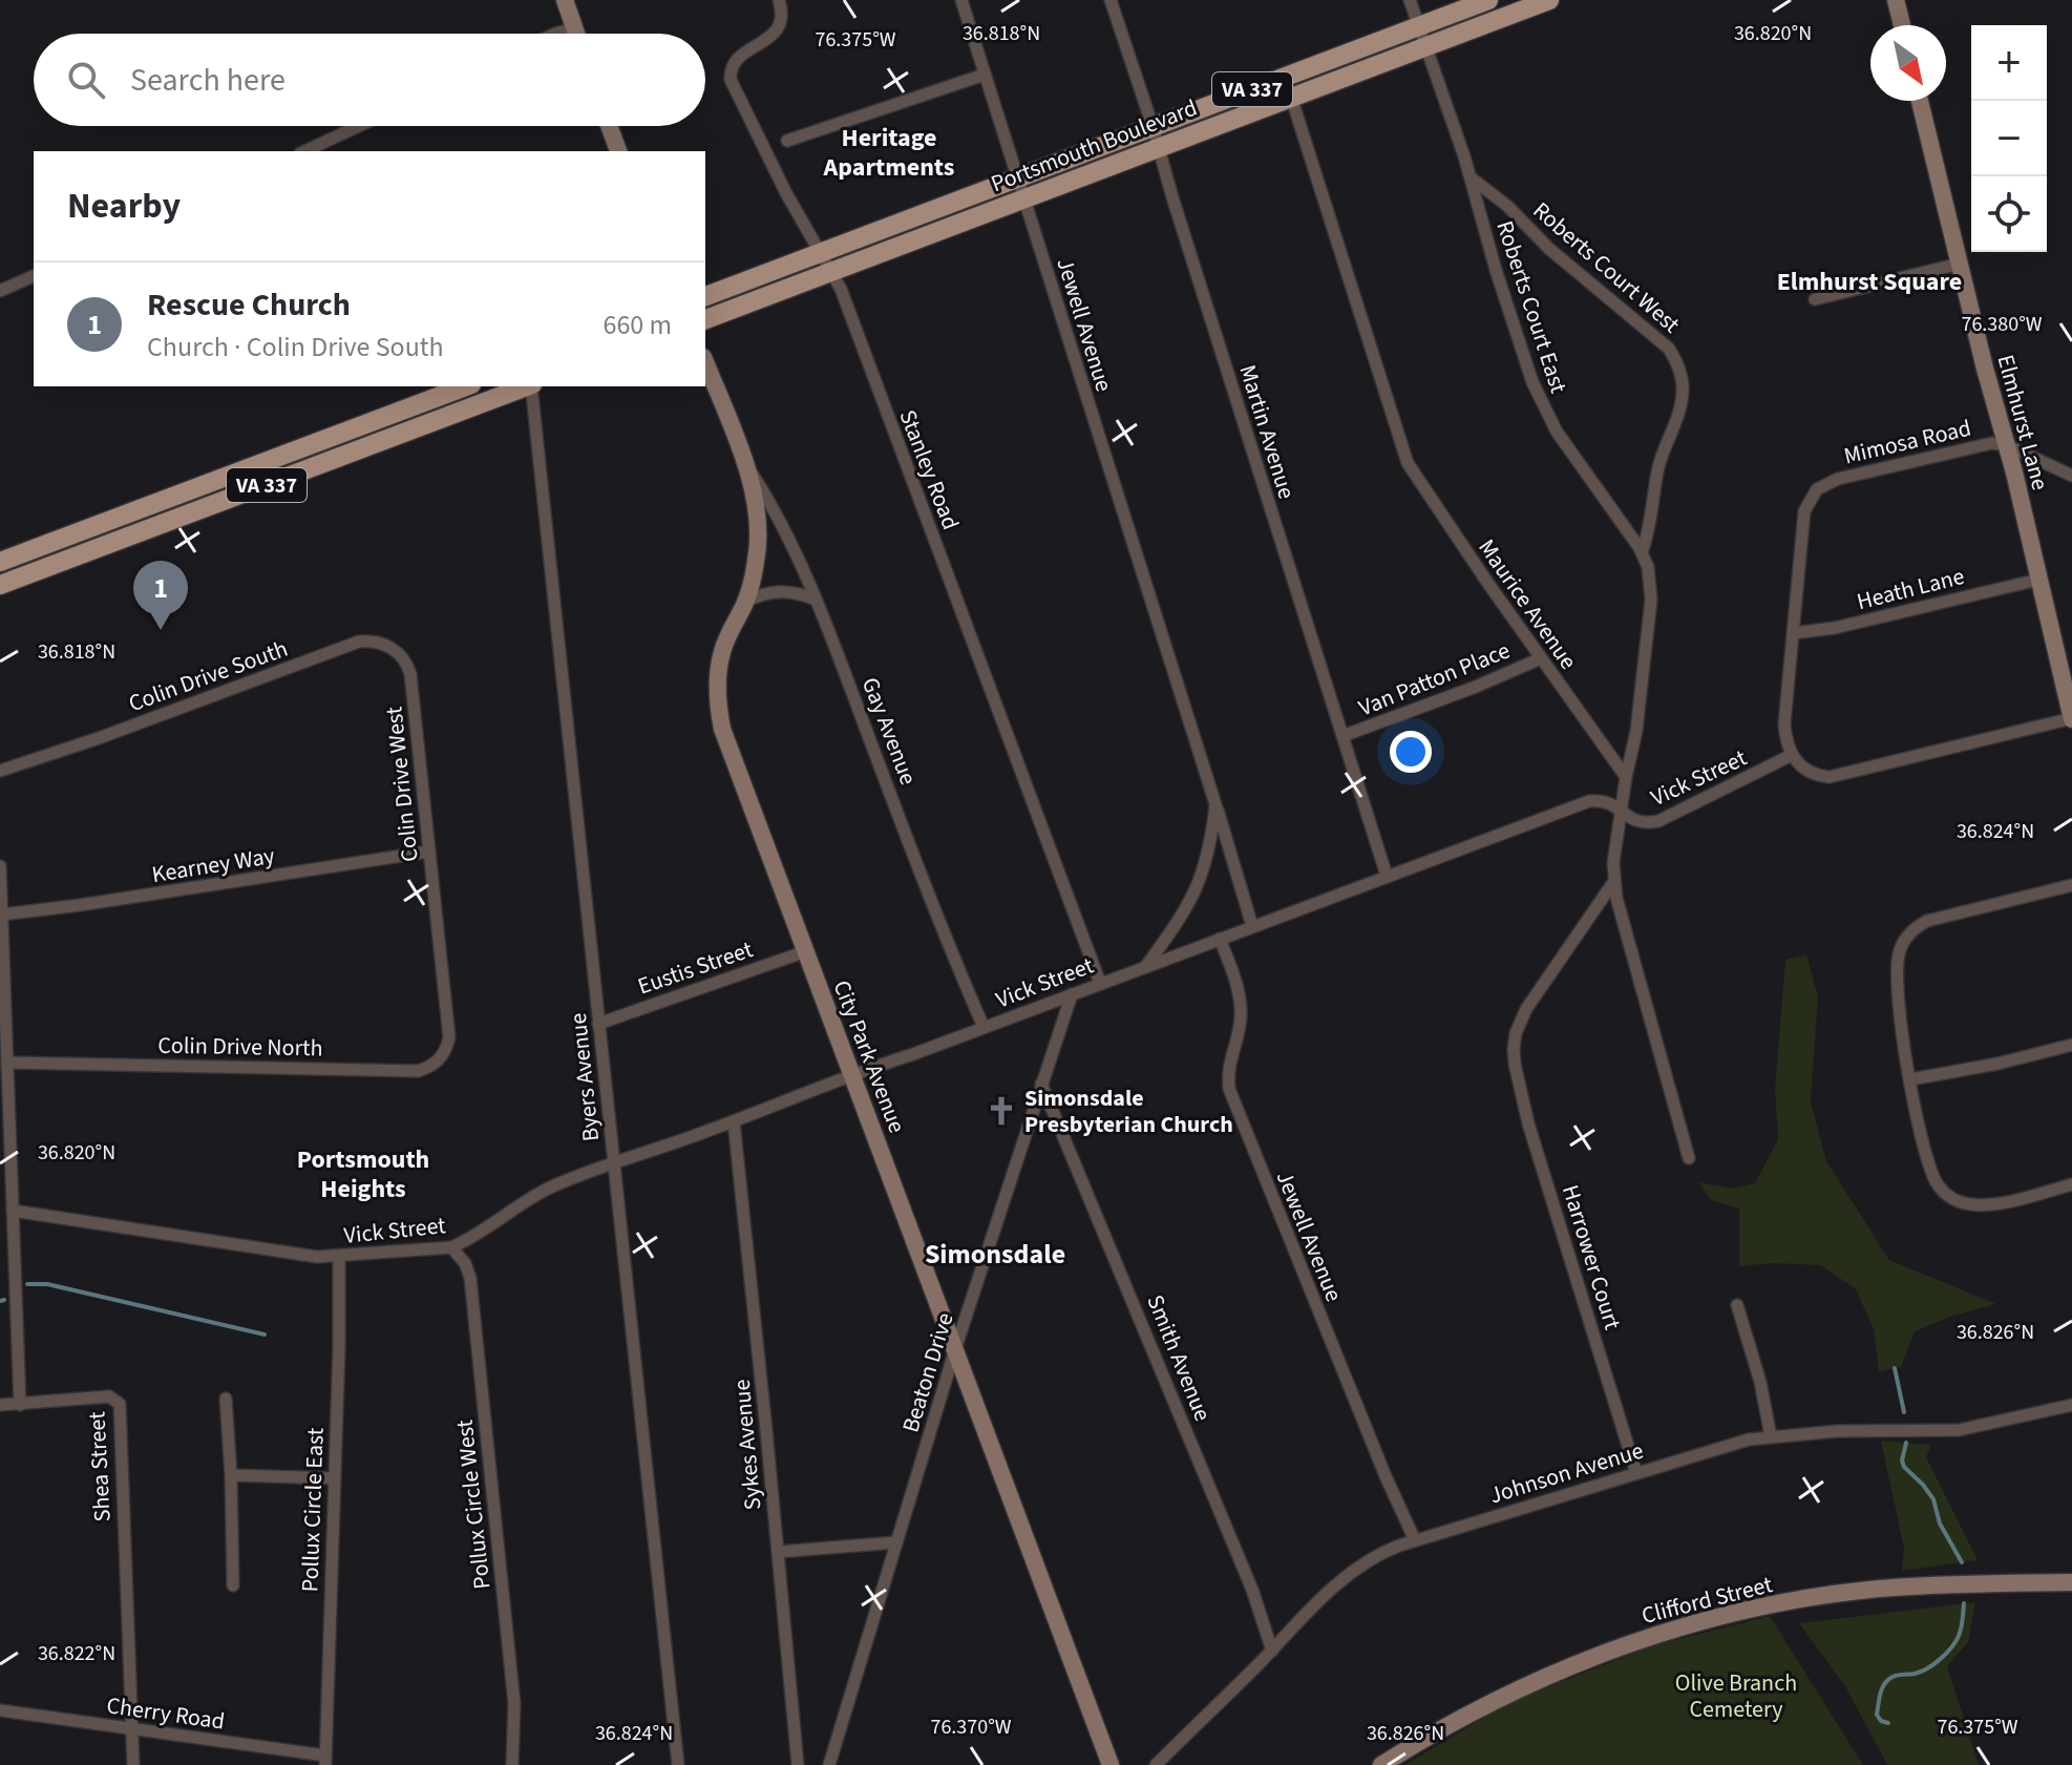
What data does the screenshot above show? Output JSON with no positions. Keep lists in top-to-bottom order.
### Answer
{
  "streets": {
    "main road": ["VA 337", "Portsmouth Boulevard"],
    "street": [
      "Roberts Court West",
      "Roberts Court East",
      "Jewell Avenue",
      "Elmhurst Lane",
      "Martin Avenue",
      "Mimosa Road",
      "Stanley Road",
      "Heath Lane",
      "Maurice Avenue",
      "Colin Drive South",
      "Van Patton Place",
      "Gay Avenue",
      "Vick Street",
      "Colin Drive West",
      "Kearney Way",
      "Eustis Street",
      "Colin Drive North",
      "City Park Avenue",
      "Byers Avenue",
      "Harrower Court",
      "Smith Avenue",
      "Beaton Drive",
      "Sykes Avenue",
      "Shea Street",
      "Johnson Avenue",
      "Pollux Circle West",
      "Pollux Circle East",
      "Clifford Street",
      "Cherry Road"
    ]
  },
  "crossings": [
    ["Portsmouth Boulevard", "Roberts Court East"],
    ["Portsmouth Boulevard", "Jewell Avenue"],
    ["Portsmouth Boulevard", "Martin Avenue"],
    ["Portsmouth Boulevard", "Stanley Road"],
    ["Portsmouth Boulevard", "Maurice Avenue"],
    ["Roberts Court West", "Roberts Court East"],
    ["Roberts Court East", "Maurice Avenue"],
    ["Jewell Avenue", "Vick Street"],
    ["Jewell Avenue", "Johnson Avenue"],
    ["Elmhurst Lane", "Mimosa Road"],
    ["Elmhurst Lane", "Heath Lane"],
    ["Martin Avenue", "Van Patton Place"],
    ["Martin Avenue", "Vick Street"],
    ["Mimosa Road", "Heath Lane"],
    ["Mimosa Road", "Vick Street"],
    ["Stanley Road", "Vick Street"],
    ["Maurice Avenue", "Van Patton Place"],
    ["Colin Drive South", "Colin Drive West"],
    ["Gay Avenue", "Vick Street"],
    ["Gay Avenue", "City Park Avenue"],
    ["Vick Street", "City Park Avenue"],
    ["Vick Street", "Byers Avenue"],
    ["Vick Street", "Beaton Drive"],
    ["Vick Street", "Sykes Avenue"],
    ["Vick Street", "Pollux Circle West"],
    ["Vick Street", "Pollux Circle East"],
    ["Colin Drive West", "Kearney Way"],
    ["Colin Drive West", "Colin Drive North"],
    ["Eustis Street", "City Park Avenue"],
    ["Eustis Street", "Byers Avenue"],
    ["City Park Avenue", "Beaton Drive"],
    ["Harrower Court", "Johnson Avenue"],
    ["Smith Avenue", "Beaton Drive"],
    ["Smith Avenue", "Johnson Avenue"],
    ["Shea Street", "Cherry Road"],
    ["Pollux Circle East", "Cherry Road"]
  ],
  "districts": [
    "Heritage Apartments",
    "Elmhurst Square",
    "Portsmouth Heights",
    "Simonsdale"
  ],
  "parks": ["Olive Branch Cemetery"],
  "places": {
    "church": ["Simonsdale Presbyterian Church"]
  },
  "north": "bottom right",
  "page": {
    "map_buttons": ["+", "−"],
    "search": "Search here",
    "heading": "Nearby",
    "list": [
      {
        "mark": "1",
        "name": "Rescue Church",
        "note": "Church · Colin Drive South",
        "value": "660 m"
      }
    ],
    "pins": "1"
  },
  "coordinates": [
    "36.820°N",
    "36.818°N",
    "76.375°W",
    "76.380°W",
    "36.824°N",
    "36.826°N",
    "36.822°N",
    "76.370°W"
  ]
}
